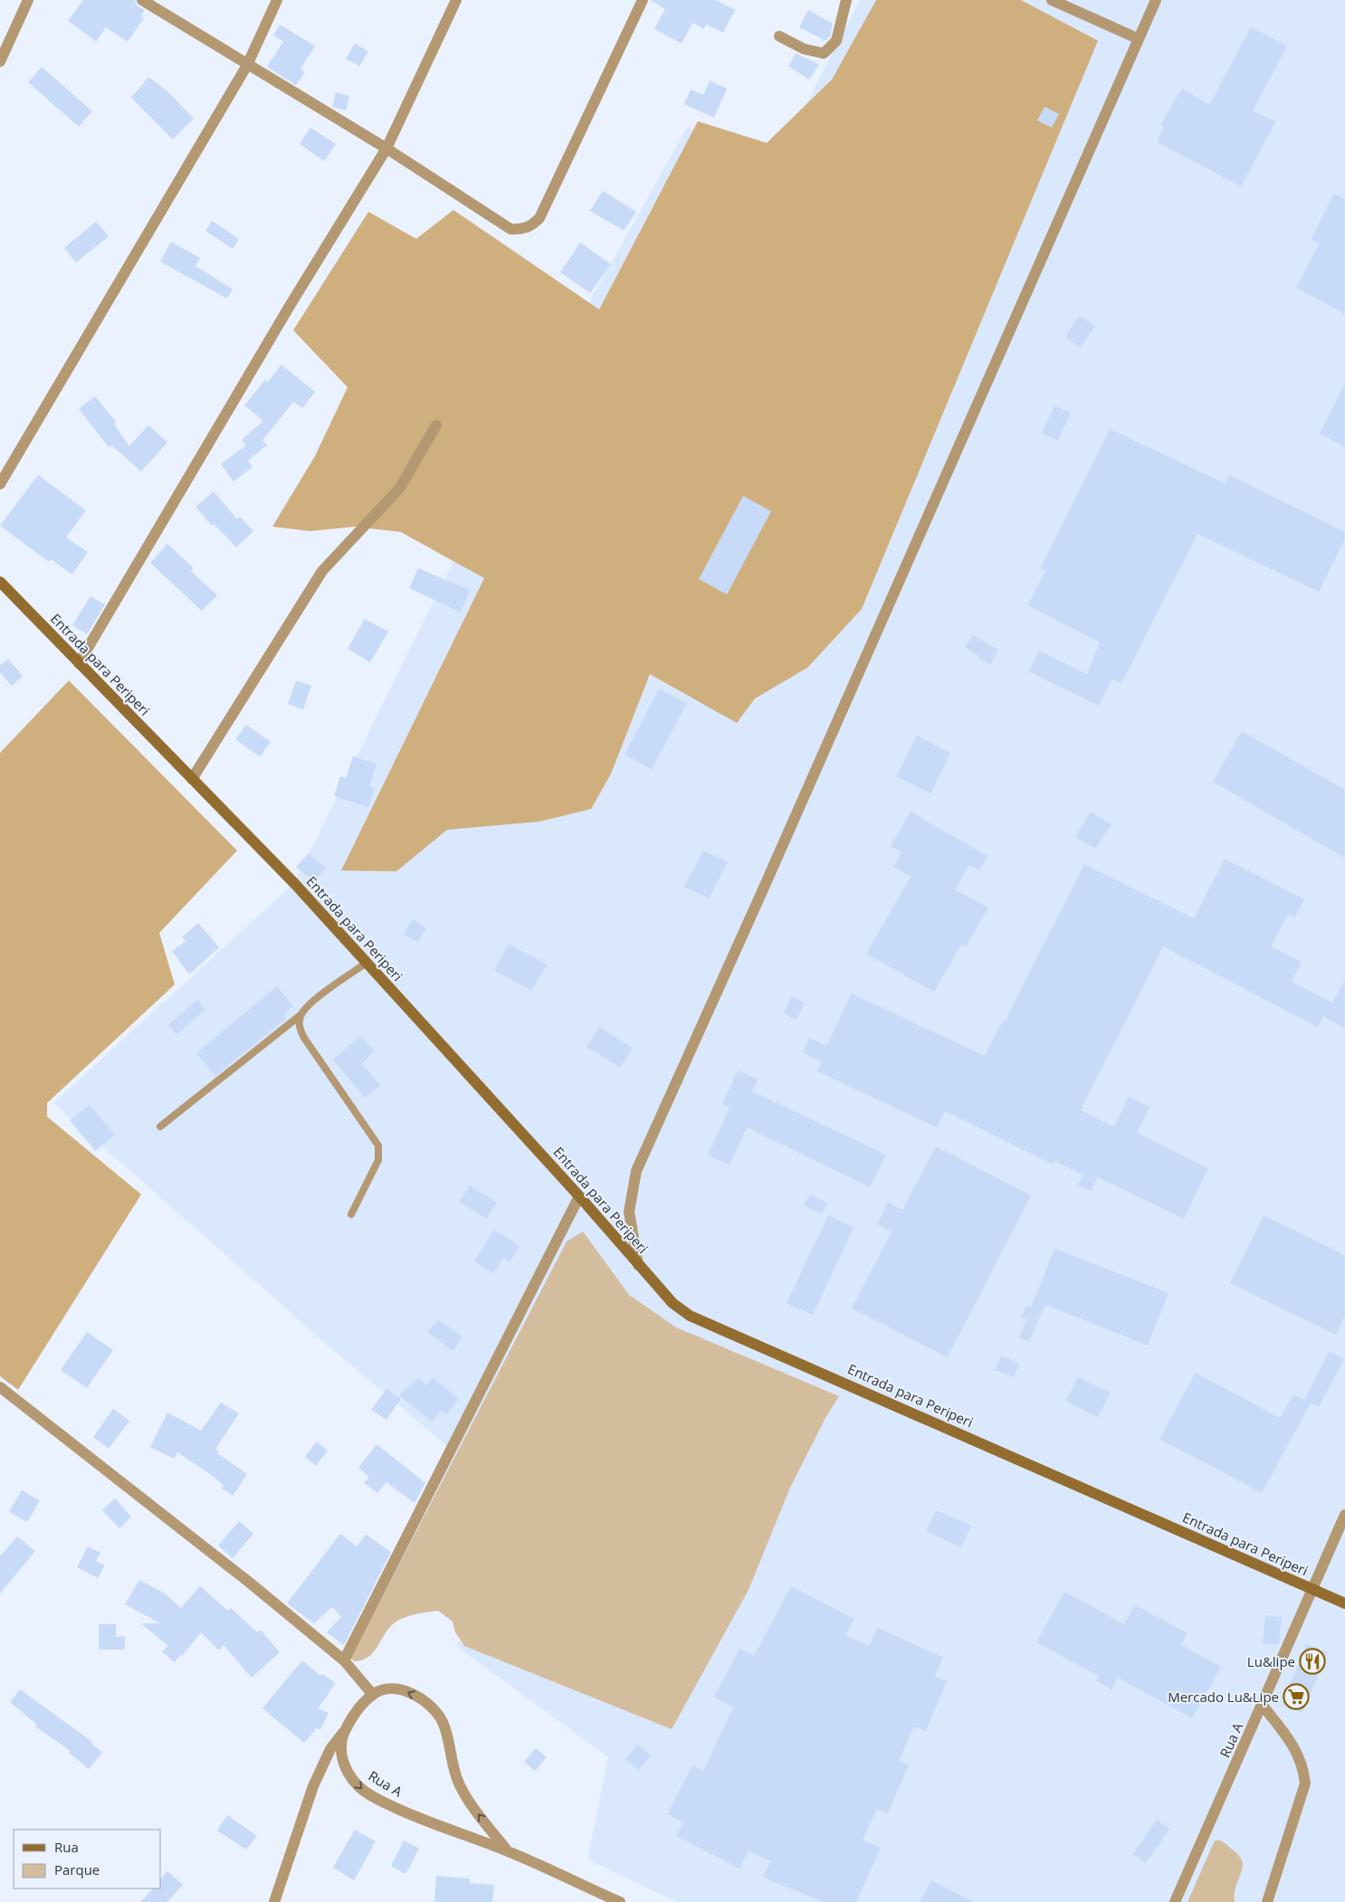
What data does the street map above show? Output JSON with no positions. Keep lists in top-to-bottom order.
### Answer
{
  "streets": {
    "main road": ["Entrada para Periperi"],
    "street": ["Rua A"]
  },
  "crossings": [
    ["Entrada para Periperi", "Rua A"]
  ],
  "places": {
    "restaurant": ["Lu&lipe"],
    "supermarket": ["Mercado Lu&Lipe"]
  },
  "legend": ["Rua", "Parque"]
}
